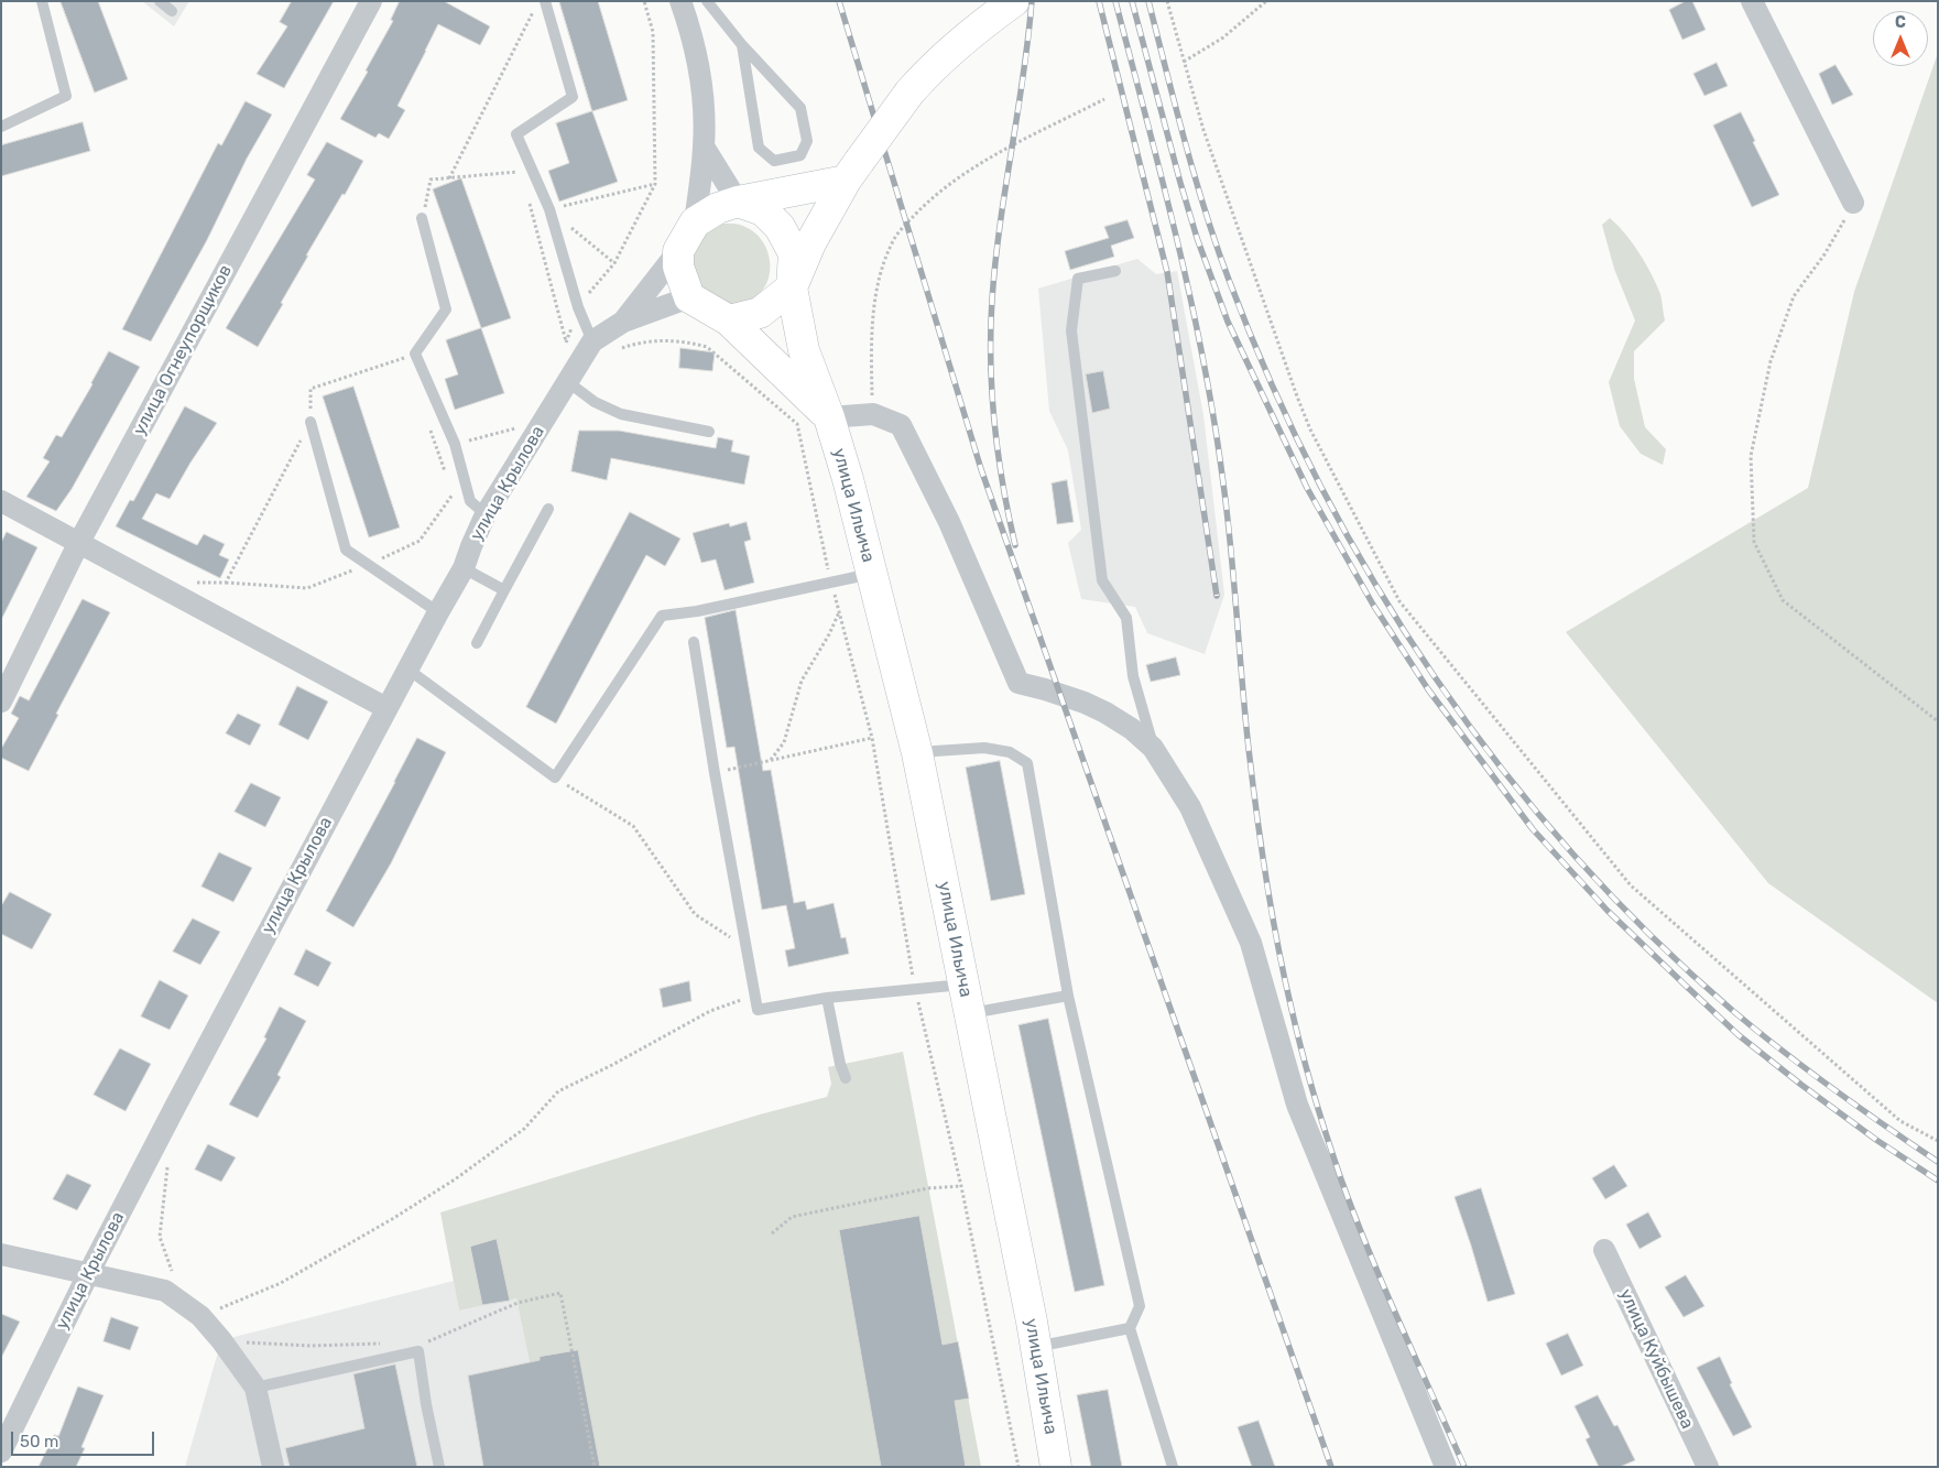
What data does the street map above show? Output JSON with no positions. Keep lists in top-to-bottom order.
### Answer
{
  "streets": {
    "street": [
      "улица Огнеупорщиков",
      "улица Крылова",
      "улица Ильича",
      "улица Куйбышева"
    ]
  },
  "scale_bar": "50 m",
  "north": "top"
}
